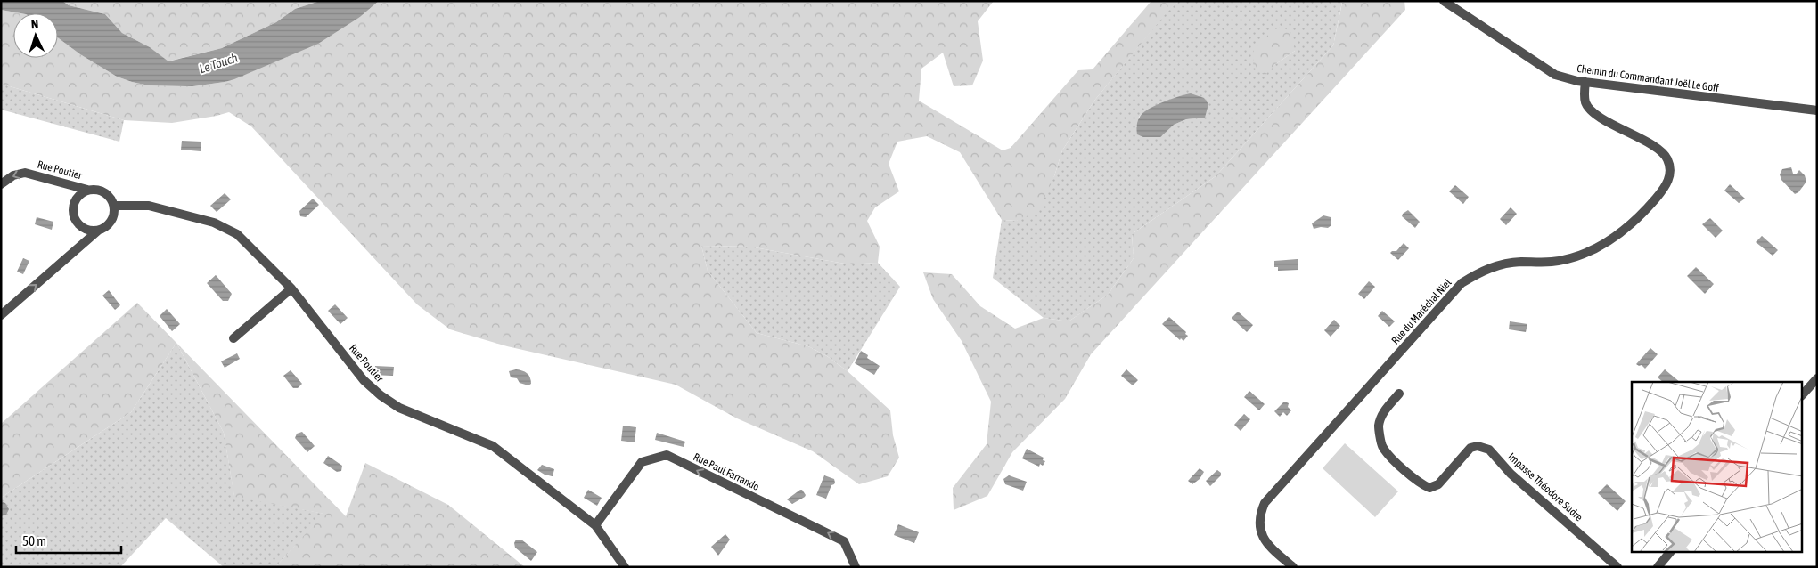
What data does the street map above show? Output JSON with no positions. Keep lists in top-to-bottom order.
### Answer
{
  "streets": {
    "street": [
      "Chemin du Commandant Joël Le Goff",
      "Rue Poutier",
      "Rue du Maréchal Niel",
      "Rue Paul Farrando",
      "Impasse Théodore Sudre"
    ]
  },
  "crossings": [
    ["Chemin du Commandant Joël Le Goff", "Rue du Maréchal Niel"],
    ["Rue Poutier", "Rue Paul Farrando"]
  ],
  "water": ["Le Touch"],
  "scale_bar": "50 m",
  "north": "top"
}
